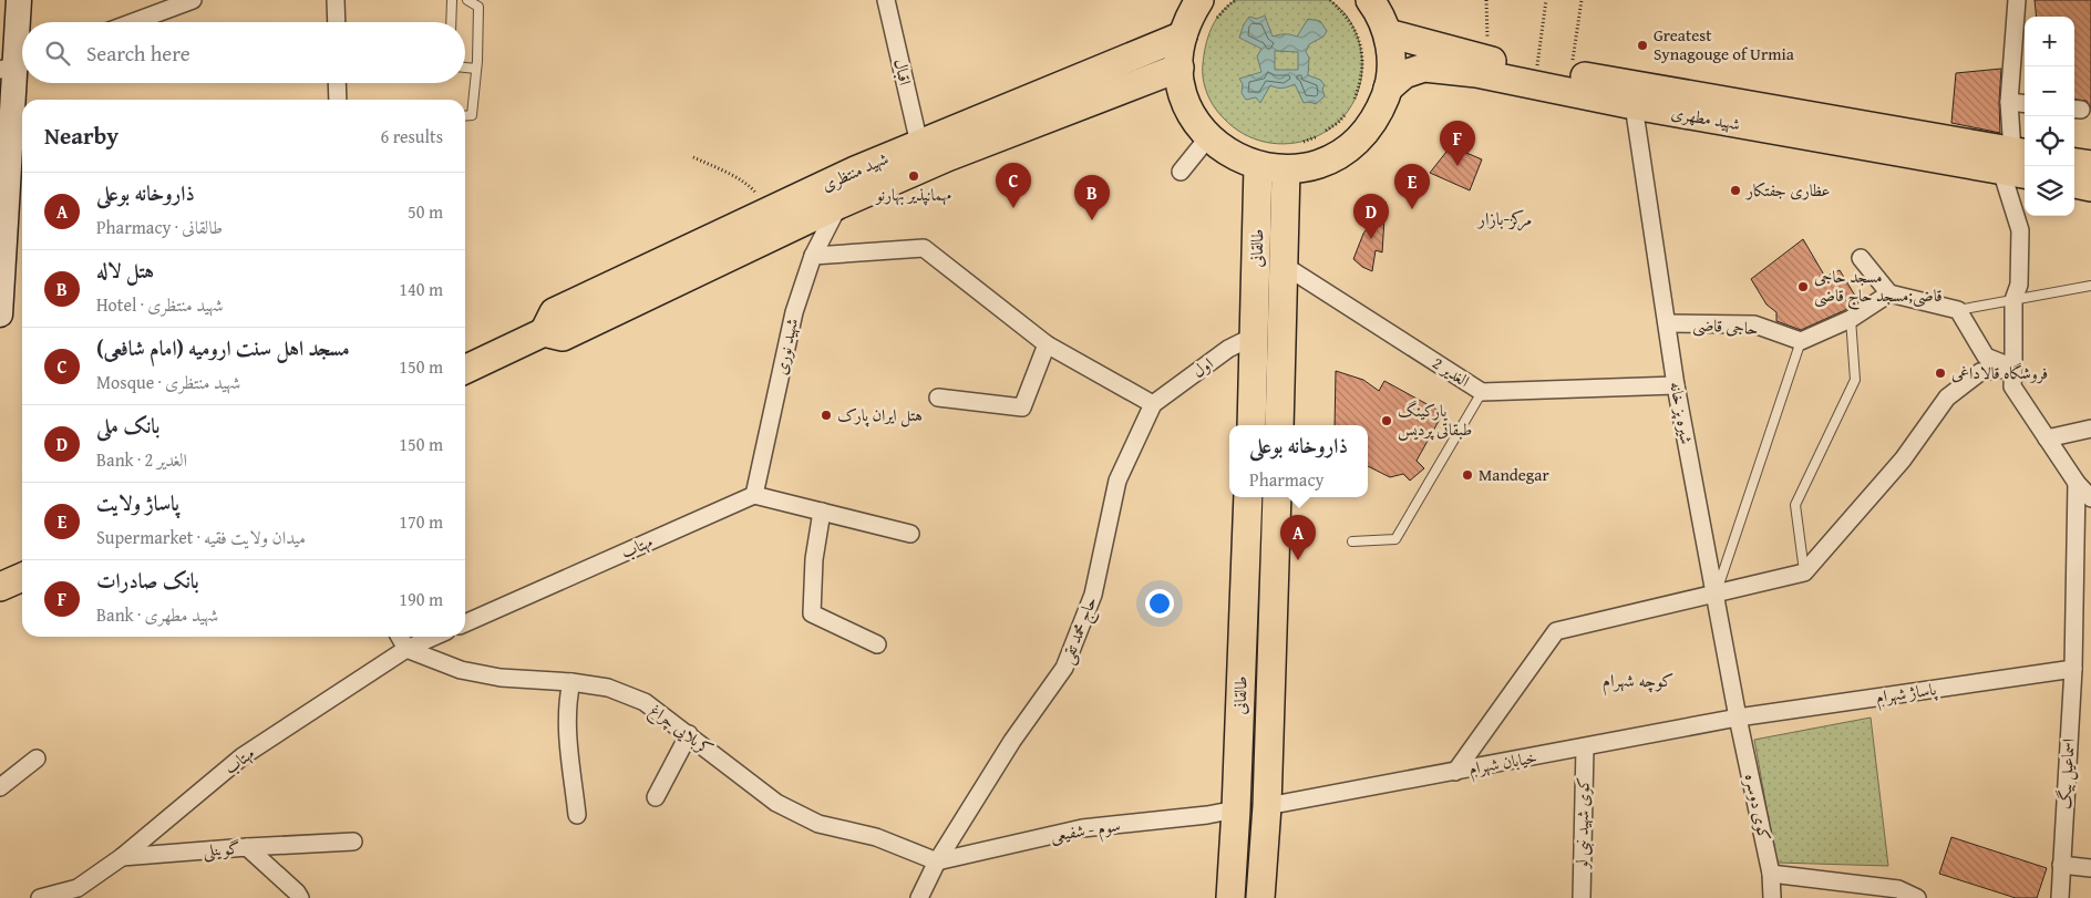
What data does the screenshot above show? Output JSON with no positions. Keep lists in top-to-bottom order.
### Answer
{
  "streets": {
    "main road": ["شهید مطهری", "شهید منتظری", "طالقانی"],
    "street": [
      "اقبال",
      "حاجی قاضی",
      "شهید نوری",
      "اول",
      "2 الغدیر",
      "شیره پز خانه",
      "مهتاب",
      "حاج محمد تقی",
      "پاساژ شهرام",
      "کربلایی چراغ",
      "خیابان شهرام",
      "اسماعیل بیگ",
      "کوی دوسره",
      "کوی شهید نبی لو",
      "سوم - شفیعی",
      "گوینلی"
    ]
  },
  "crossings": [
    ["اقبال", "شهید منتظری"],
    ["شهید مطهری", "شیره پز خانه"],
    ["شهید منتظری", "شهید نوری"],
    ["طالقانی", "اول"],
    ["طالقانی", "2 الغدیر"],
    ["طالقانی", "خیابان شهرام"],
    ["طالقانی", "سوم - شفیعی"],
    ["حاجی قاضی", "شیره پز خانه"],
    ["شهید نوری", "مهتاب"],
    ["اول", "حاج محمد تقی"],
    ["2 الغدیر", "شیره پز خانه"],
    ["شیره پز خانه", "پاساژ شهرام"],
    ["شیره پز خانه", "خیابان شهرام"],
    ["شیره پز خانه", "کوی دوسره"],
    ["مهتاب", "کربلایی چراغ"],
    ["مهتاب", "گوینلی"],
    ["حاج محمد تقی", "کربلایی چراغ"],
    ["حاج محمد تقی", "سوم - شفیعی"],
    ["پاساژ شهرام", "خیابان شهرام"],
    ["پاساژ شهرام", "اسماعیل بیگ"],
    ["پاساژ شهرام", "کوی دوسره"],
    ["کربلایی چراغ", "سوم - شفیعی"],
    ["خیابان شهرام", "کوی دوسره"],
    ["خیابان شهرام", "کوی شهید نبی لو"]
  ],
  "districts": ["مرکز-بازار", "کوچه شهرام"],
  "places": [
    "Greatest Synagouge of Urmia",
    "مهمانپذیر بهارنو",
    "عظاری جفتکار",
    "مسجد حاجی قاضی;مسجد حاج قاضی",
    "فروشگاه قالاداغی",
    "هتل ایران پارک",
    "پارکینگ طبقاتی پردیس",
    "Mandegar"
  ],
  "page": {
    "map_buttons": ["+", "−"],
    "search": "Search here",
    "heading": ["Nearby", "6 results"],
    "pins": [
      "F",
      "C",
      "E",
      "B",
      "D",
      "A"
    ],
    "list": [
      {
        "mark": "A",
        "name": "ذاروخانه بوعلی",
        "note": "Pharmacy · طالقانی",
        "value": "50 m"
      },
      {
        "mark": "B",
        "name": "هتل لاله",
        "note": "Hotel · شهید منتظری",
        "value": "140 m"
      },
      {
        "mark": "C",
        "name": "مسجد اهل سنت ارومیه (امام شافعی)",
        "note": "Mosque · شهید منتظری",
        "value": "150 m"
      },
      {
        "mark": "D",
        "name": "بانک ملی",
        "note": "Bank · 2 الغدیر",
        "value": "150 m"
      },
      {
        "mark": "E",
        "name": "پاساژ ولایت",
        "note": "Supermarket · میدان ولایت فقیه",
        "value": "170 m"
      },
      {
        "mark": "F",
        "name": "بانک صادرات",
        "note": "Bank · شهید مطهری",
        "value": "190 m"
      }
    ],
    "popup": ["ذاروخانه بوعلی", "Pharmacy"]
  }
}
